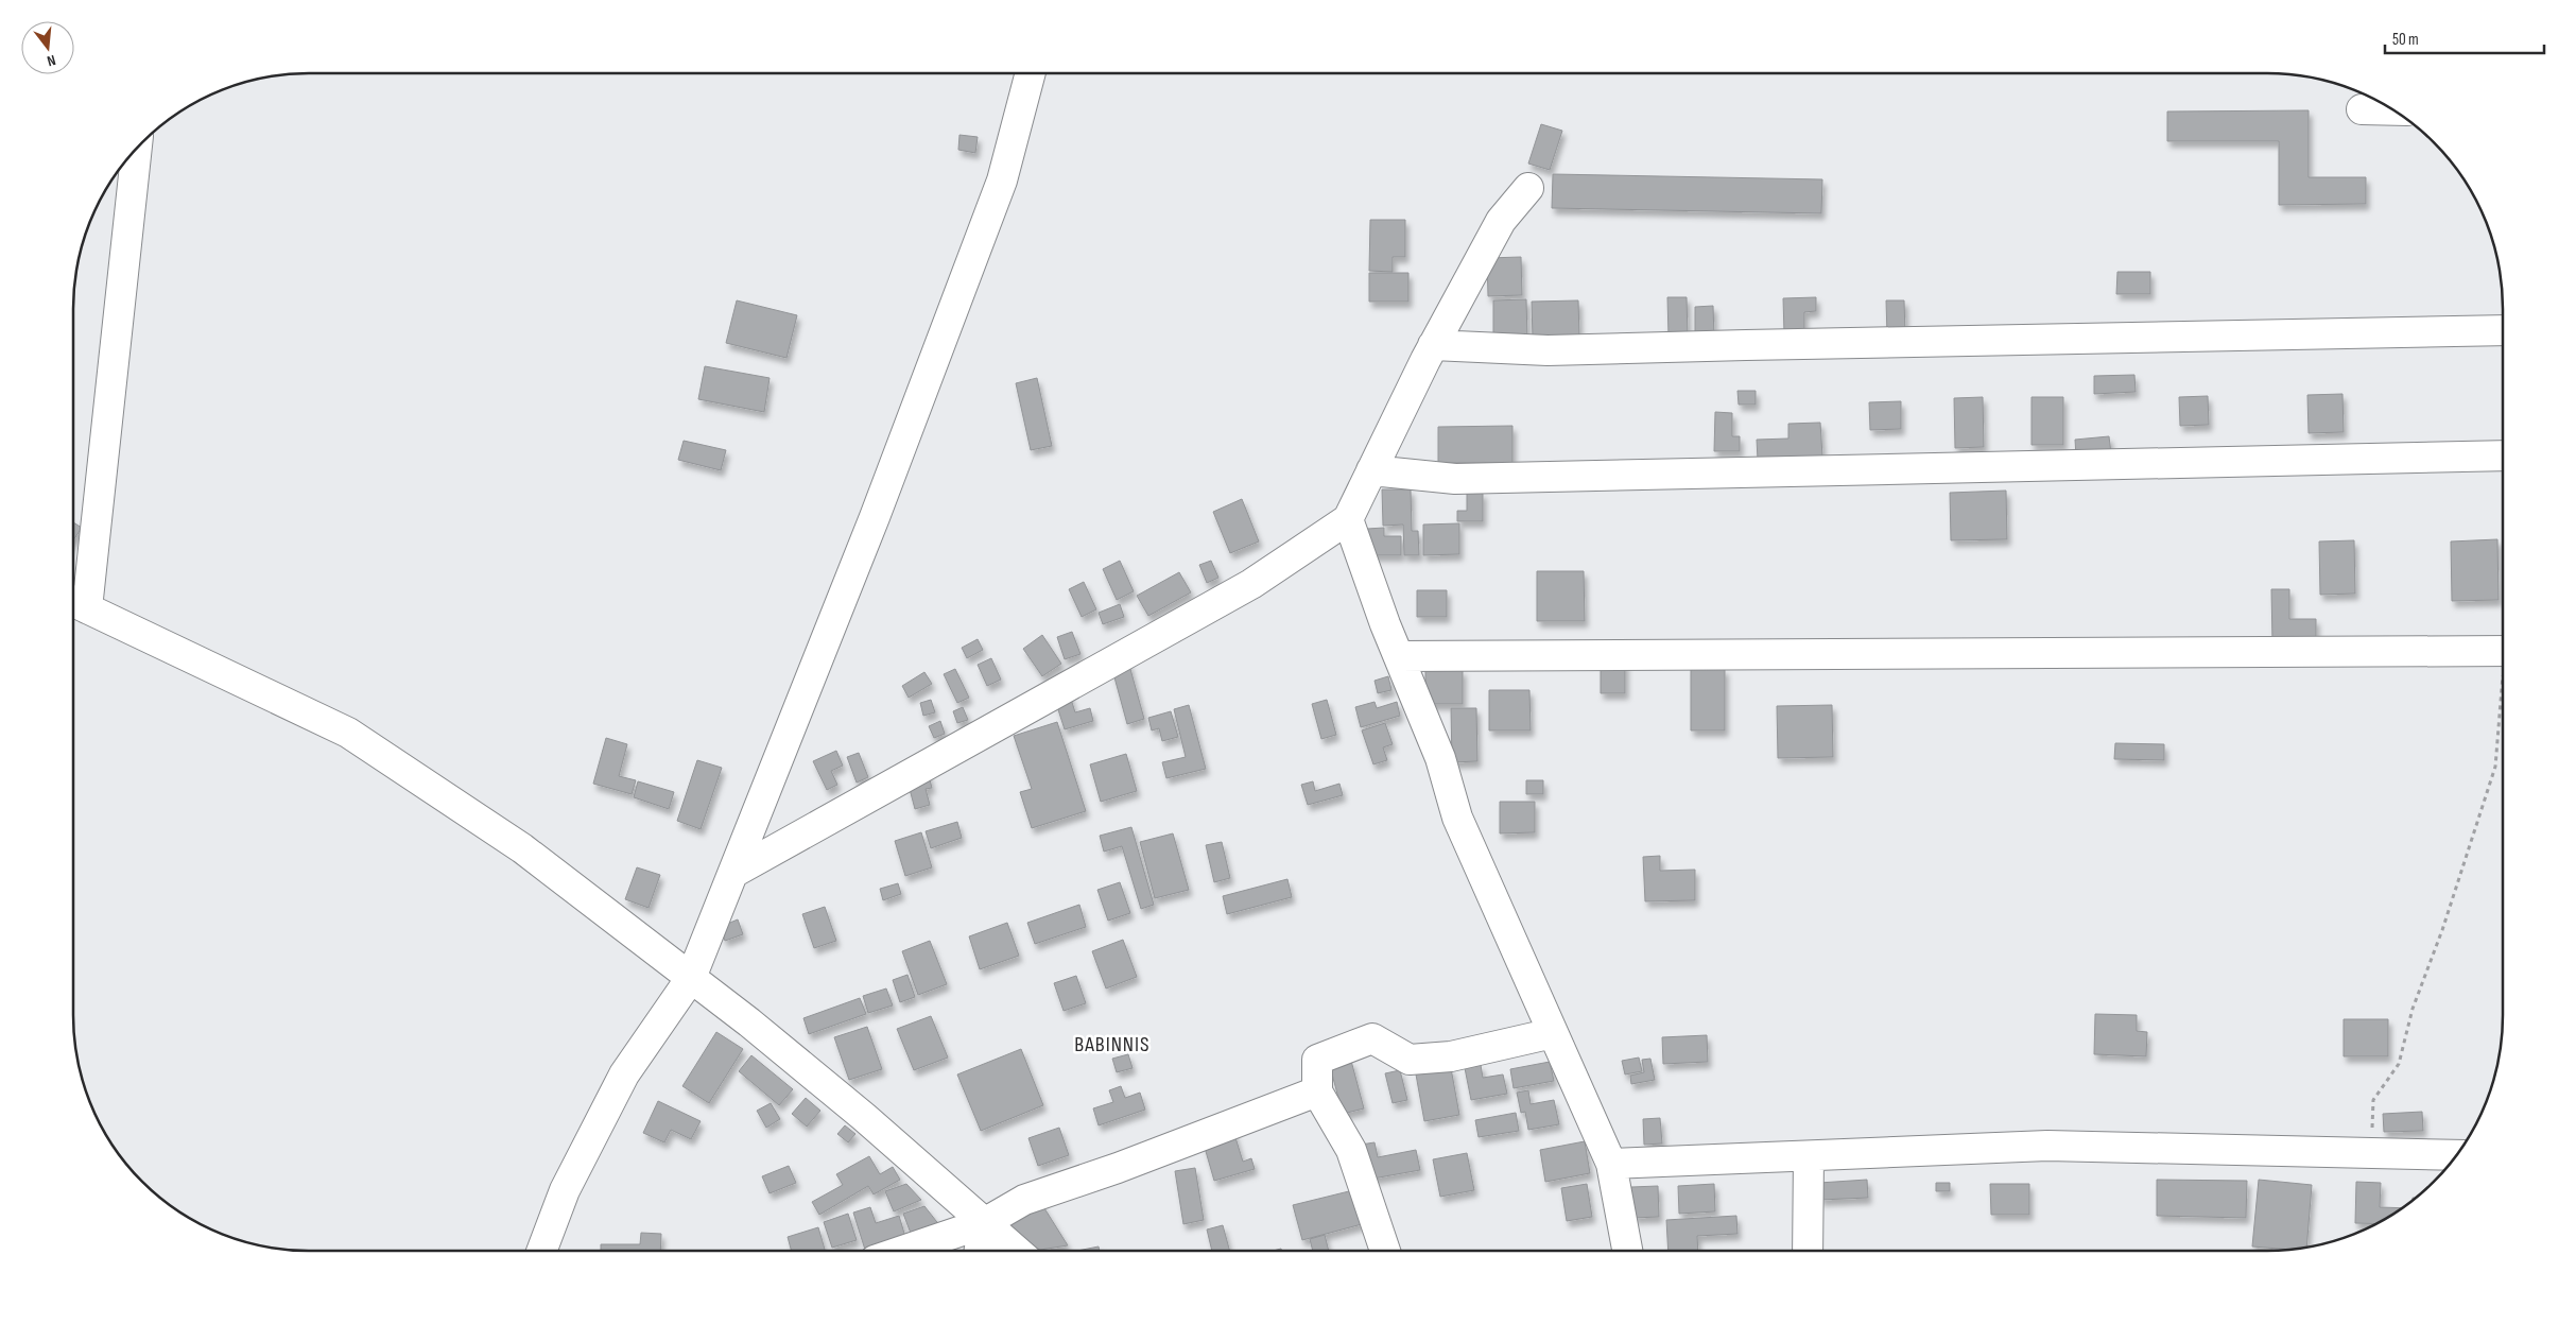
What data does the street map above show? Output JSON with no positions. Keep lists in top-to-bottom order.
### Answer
{
  "districts": ["BABINNIS"],
  "scale_bar": "50 m",
  "north": "bottom"
}
